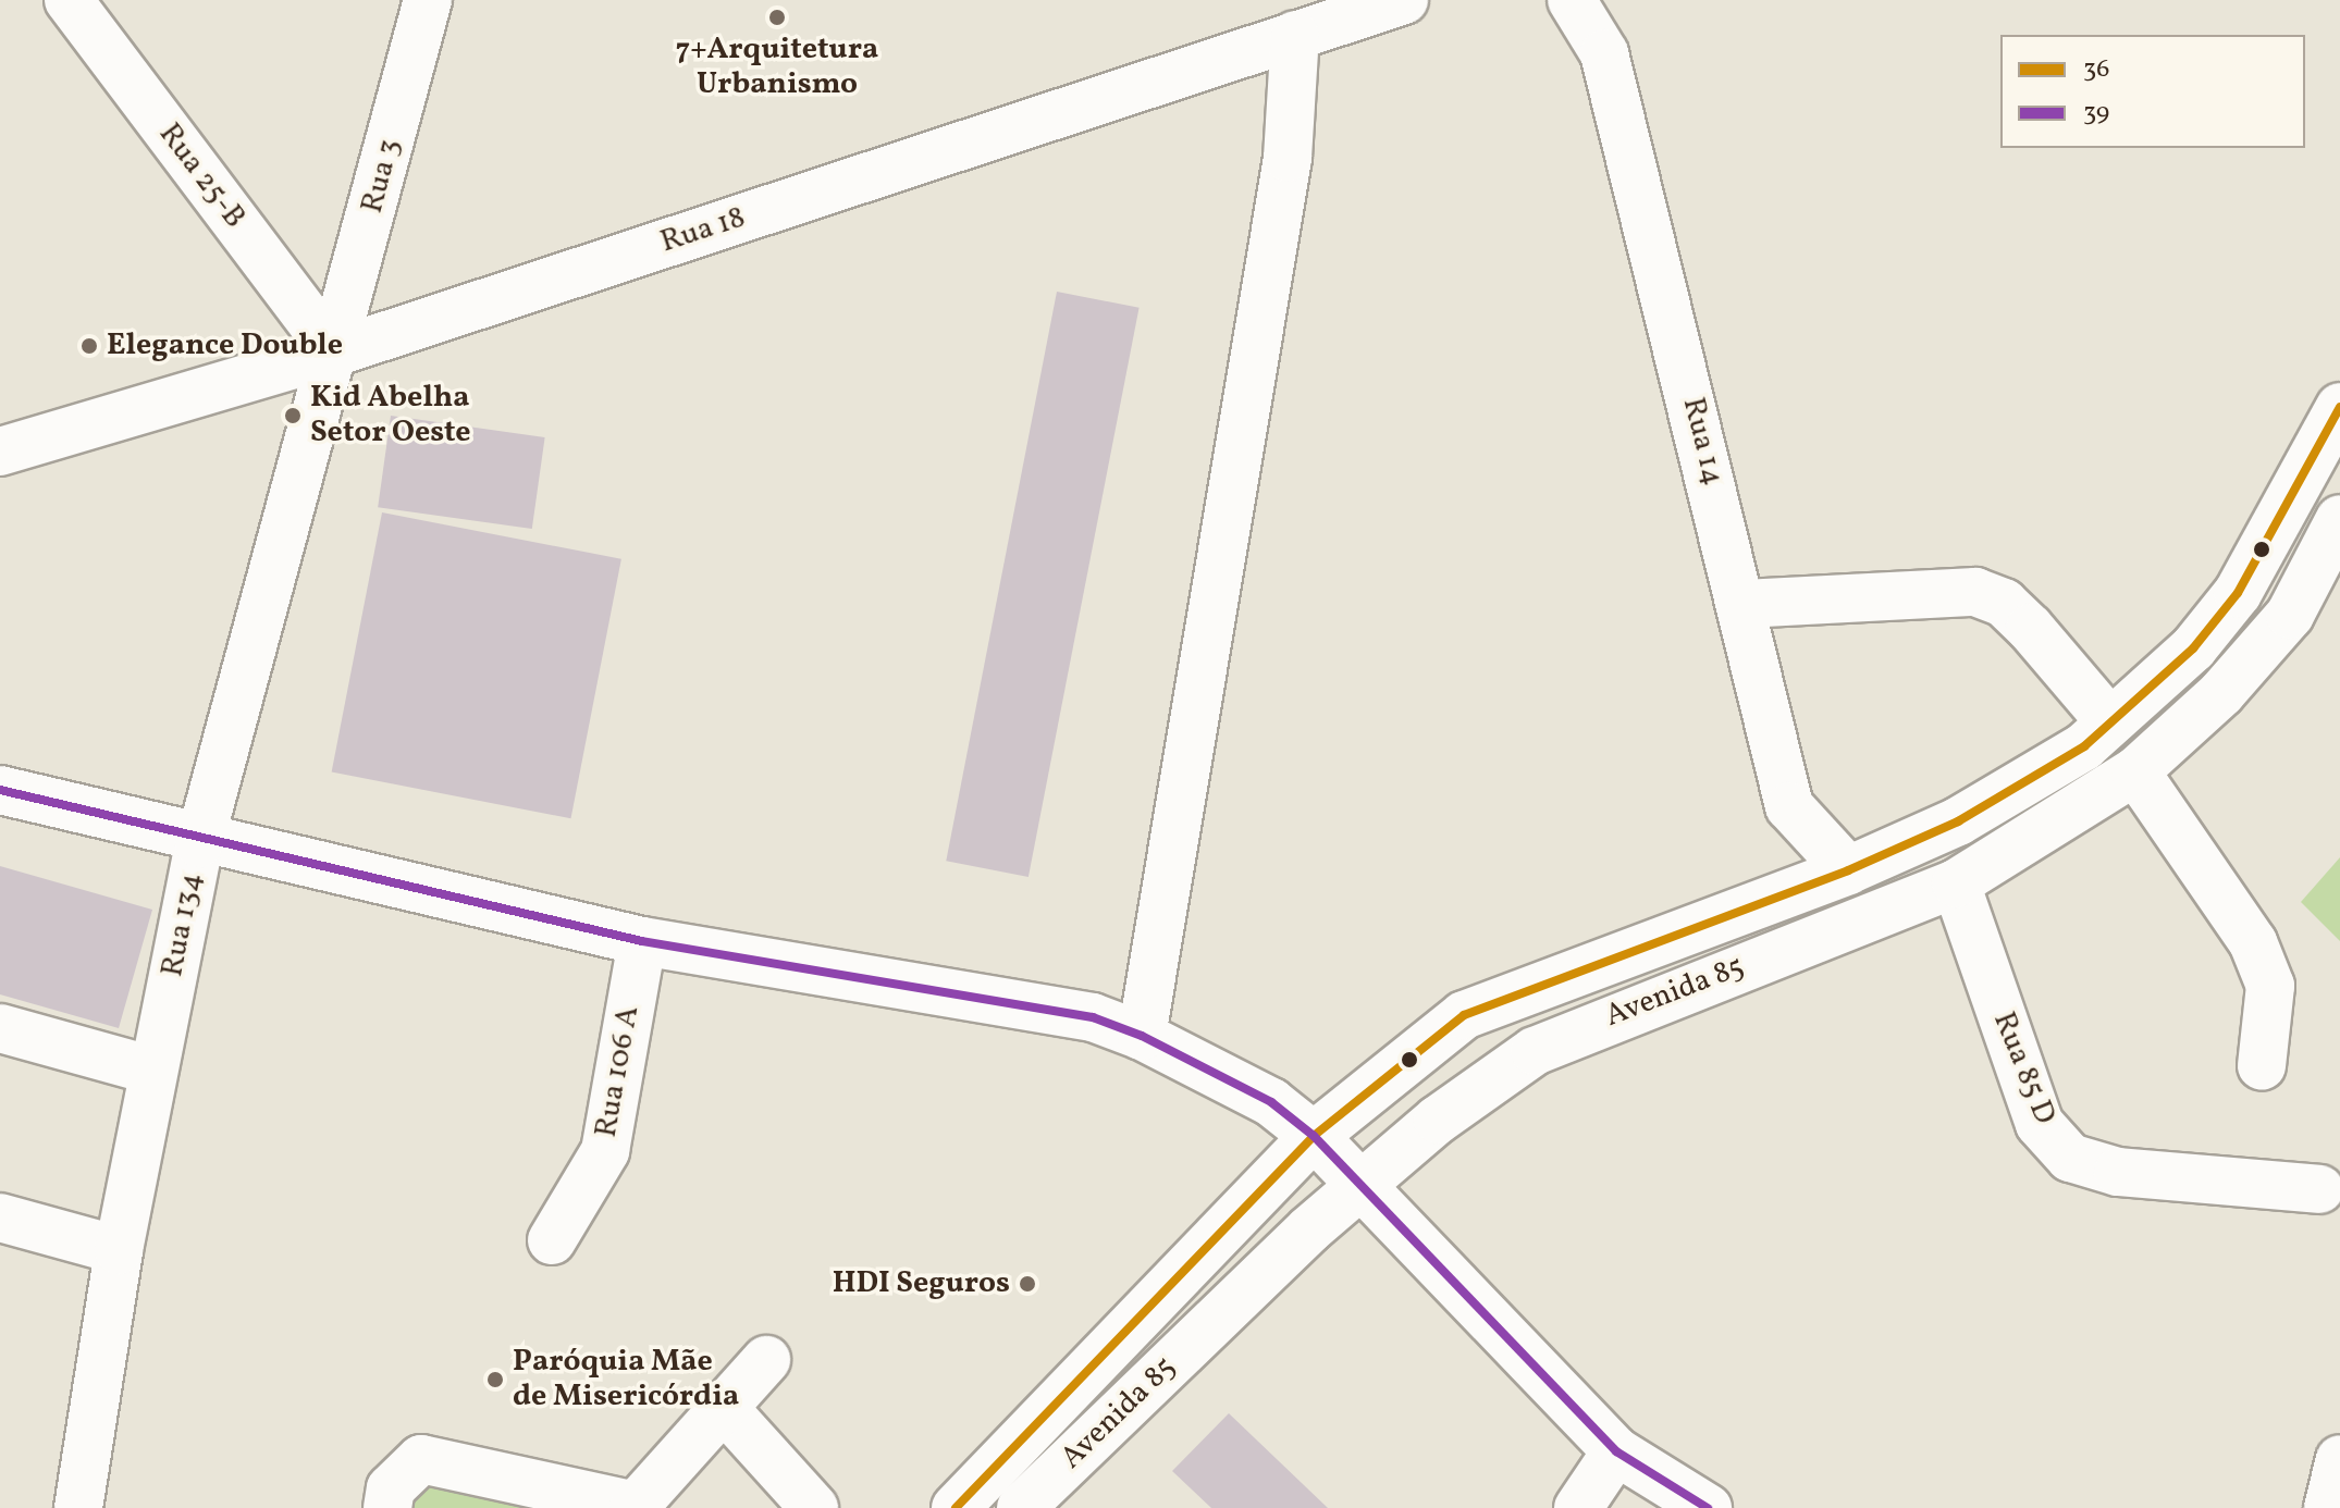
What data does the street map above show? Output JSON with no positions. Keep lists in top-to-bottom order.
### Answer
{
  "streets": {
    "street": [
      "Rua 25-B",
      "Rua 3",
      "Rua 18",
      "Rua 14",
      "Rua 134",
      "Avenida 85",
      "Rua 85 D",
      "Rua 106 A"
    ]
  },
  "crossings": [
    ["Rua 25-B", "Rua 3"],
    ["Rua 25-B", "Rua 18"],
    ["Rua 25-B", "Rua 134"],
    ["Rua 3", "Rua 18"],
    ["Rua 3", "Rua 134"],
    ["Rua 18", "Rua 134"],
    ["Rua 14", "Avenida 85"],
    ["Avenida 85", "Rua 85 D"]
  ],
  "places": [
    "7+Arquitetura Urbanismo",
    "Elegance Double",
    "Kid Abelha Setor Oeste",
    "HDI Seguros",
    "Paróquia Mãe de Misericórdia"
  ],
  "lines": ["transit line 36", "transit line 39"],
  "legend": ["36", "39"]
}
